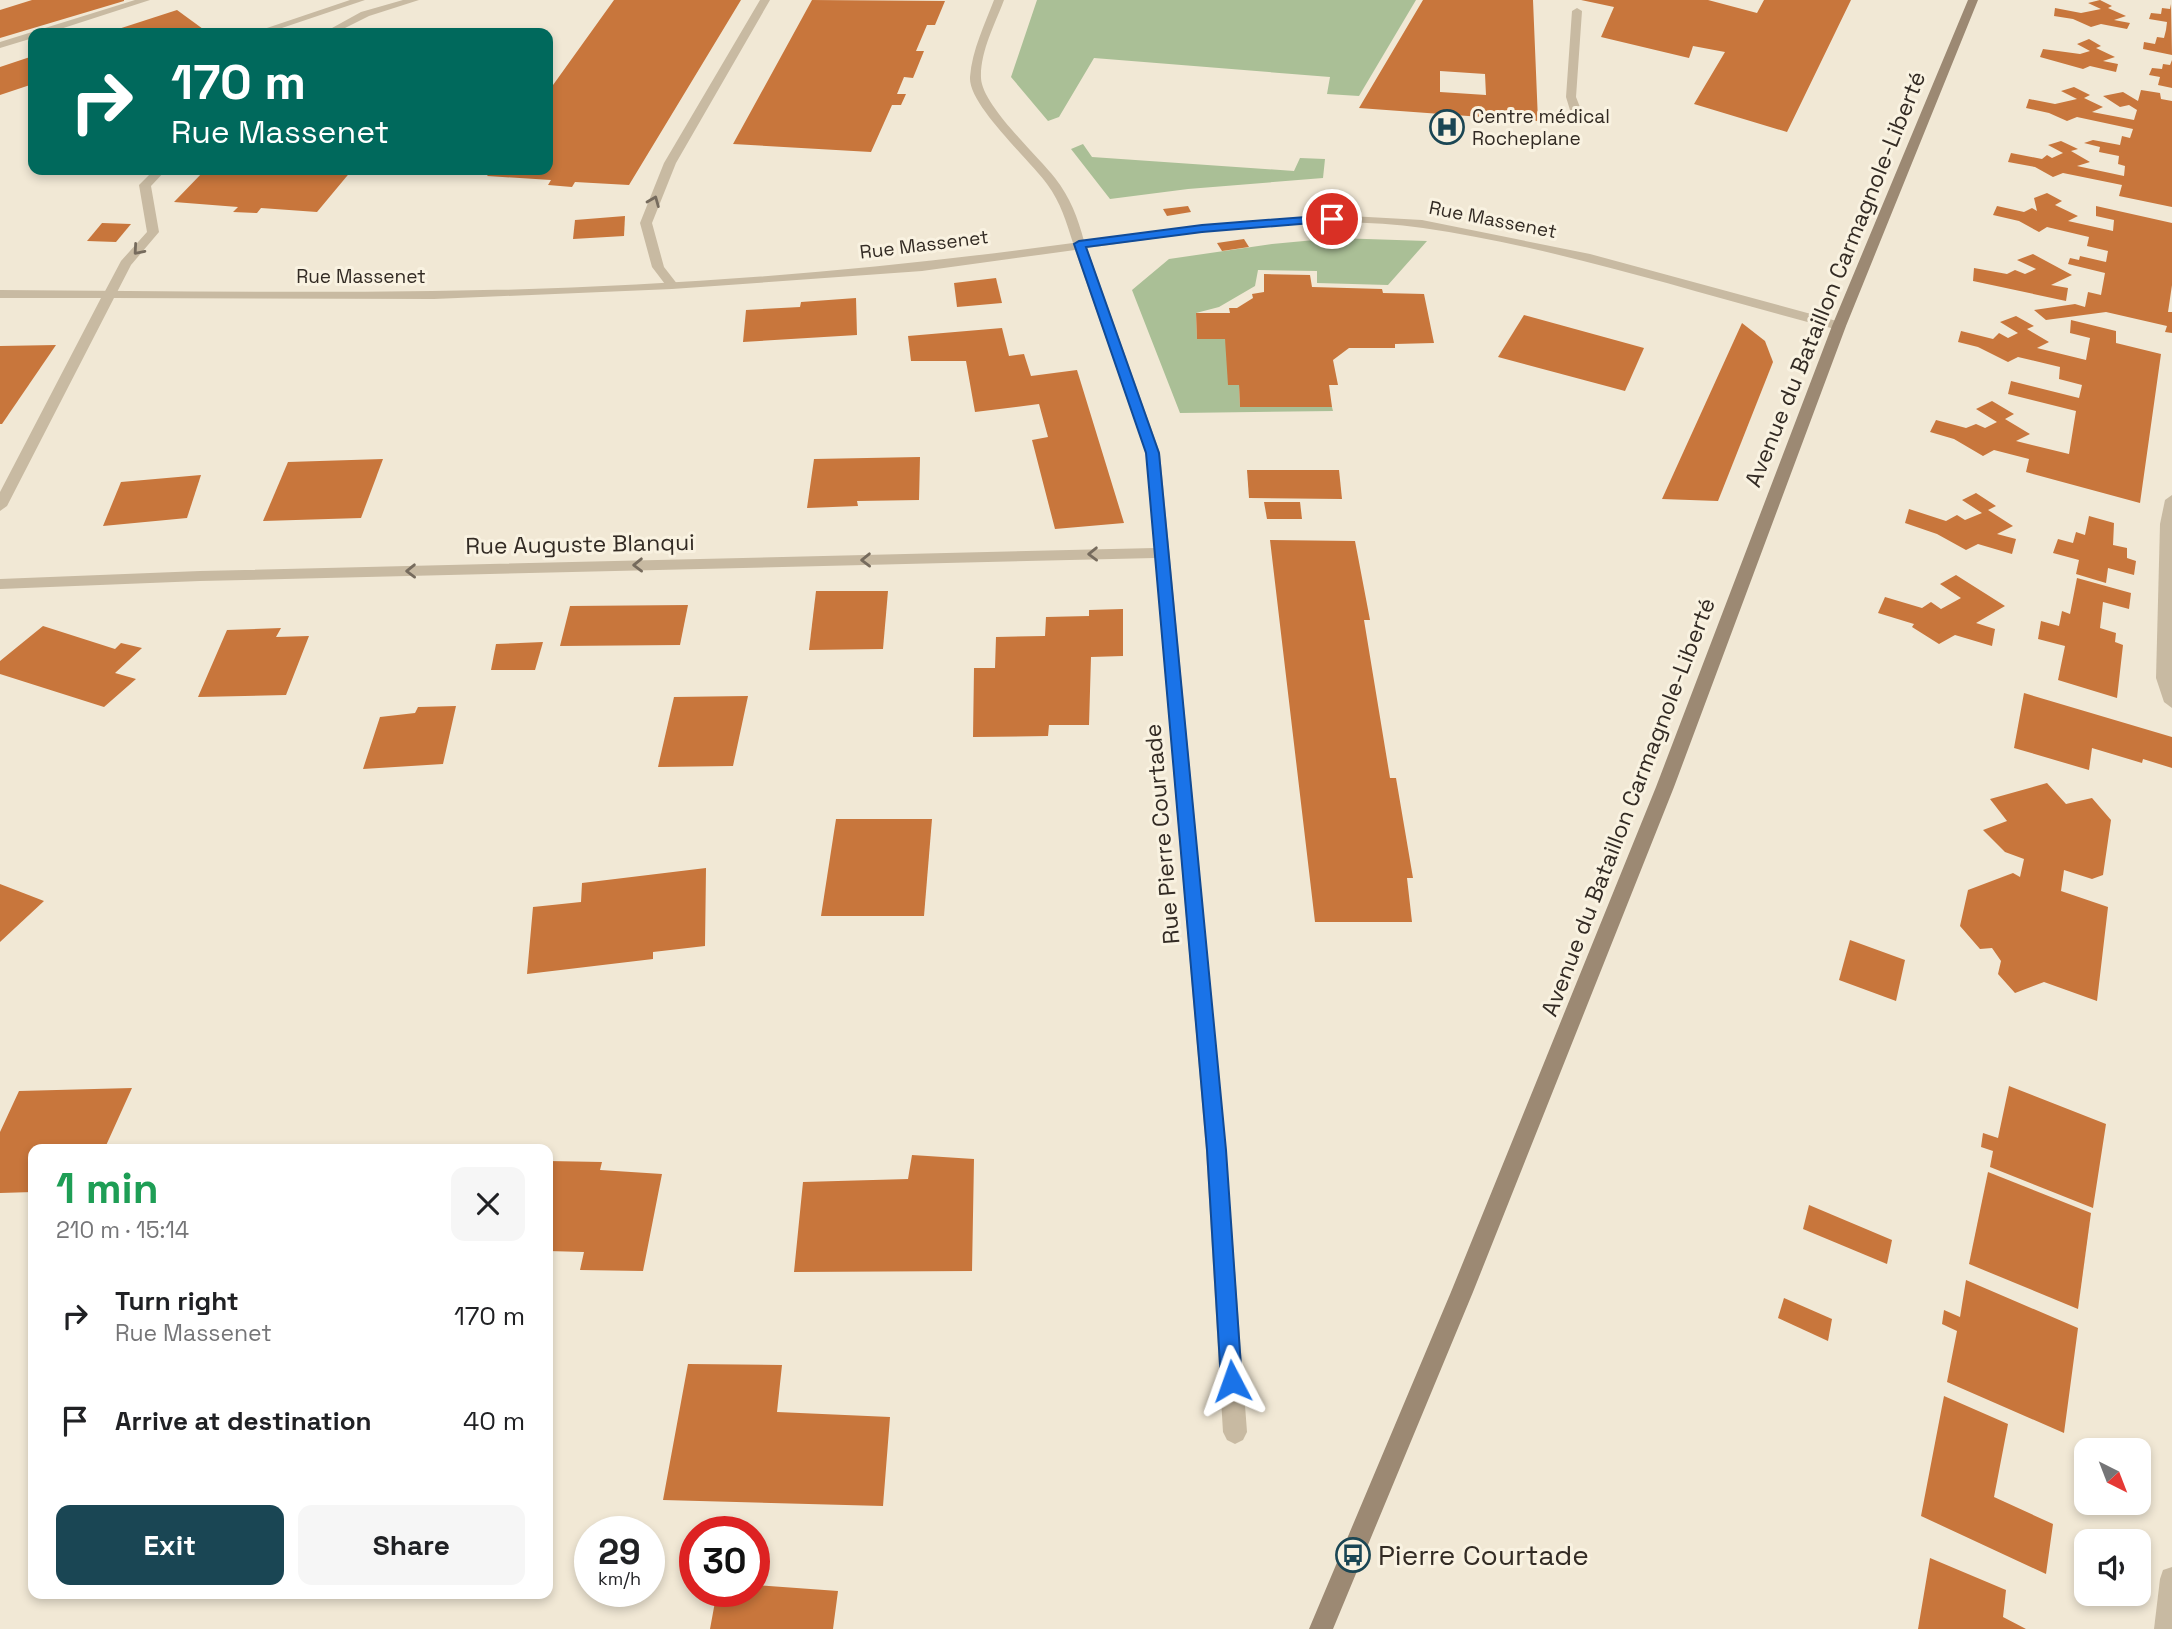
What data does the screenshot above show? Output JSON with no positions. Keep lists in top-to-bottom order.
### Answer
{
  "streets": {
    "main road": ["Avenue du Bataillon Carmagnole-Liberté"],
    "street": ["Rue Massenet", "Rue Auguste Blanqui", "Rue Pierre Courtade"]
  },
  "crossings": [
    ["Rue Massenet", "Avenue du Bataillon Carmagnole-Liberté"],
    ["Rue Massenet", "Rue Pierre Courtade"],
    ["Rue Auguste Blanqui", "Rue Pierre Courtade"]
  ],
  "one_way": ["Rue Auguste Blanqui"],
  "places": {
    "hospital": ["Centre médical Rocheplane"],
    "bus stop": ["Pierre Courtade"]
  },
  "north": "bottom right",
  "page": {
    "turn": ["170 m", "Rue Massenet"],
    "heading": ["1 min", "210 m · 15:14"],
    "list": [
      {
        "name": "Turn right",
        "note": "Rue Massenet",
        "value": "170 m"
      },
      {
        "name": "Arrive at destination",
        "value": "40 m"
      }
    ],
    "buttons": ["Exit", "Share"],
    "speed": "29 km/h",
    "limit": "30"
  }
}
